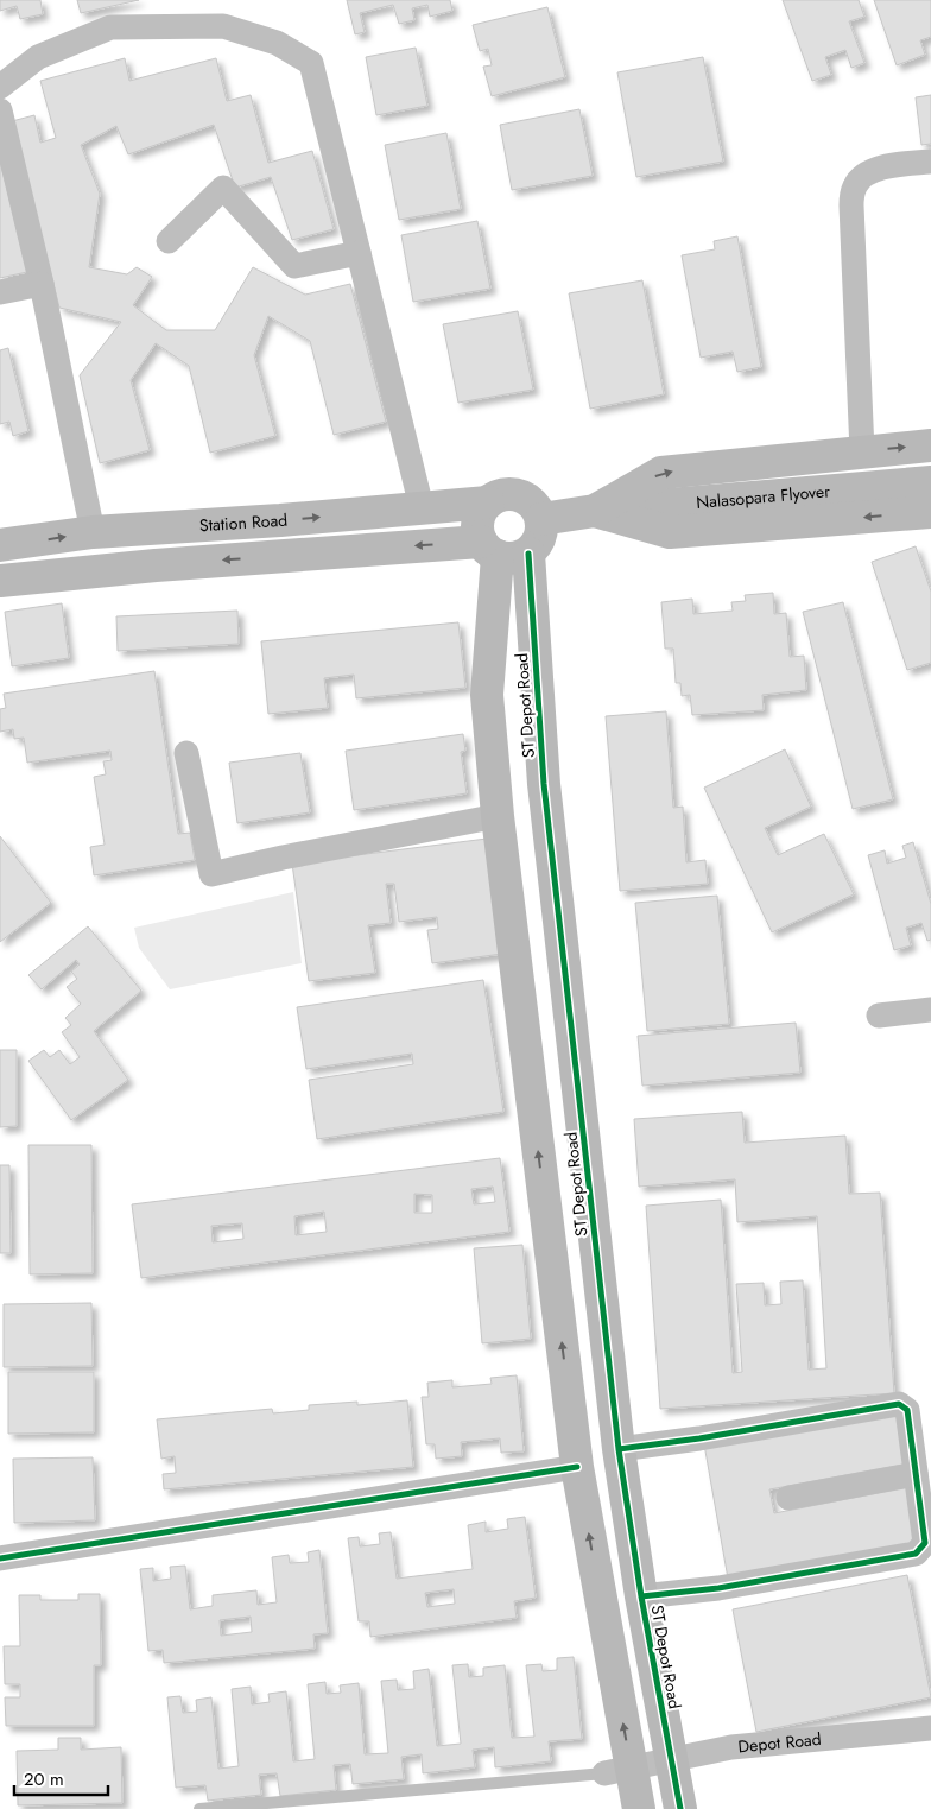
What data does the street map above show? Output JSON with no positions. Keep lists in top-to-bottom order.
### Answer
{
  "streets": {
    "street": [
      "Nalasopara Flyover",
      "Station Road",
      "ST Depot Road",
      "Depot Road"
    ]
  },
  "crossings": [
    ["Nalasopara Flyover", "Station Road"],
    ["Nalasopara Flyover", "ST Depot Road"],
    ["Station Road", "ST Depot Road"],
    ["ST Depot Road", "Depot Road"]
  ],
  "scale_bar": "20 m"
}
